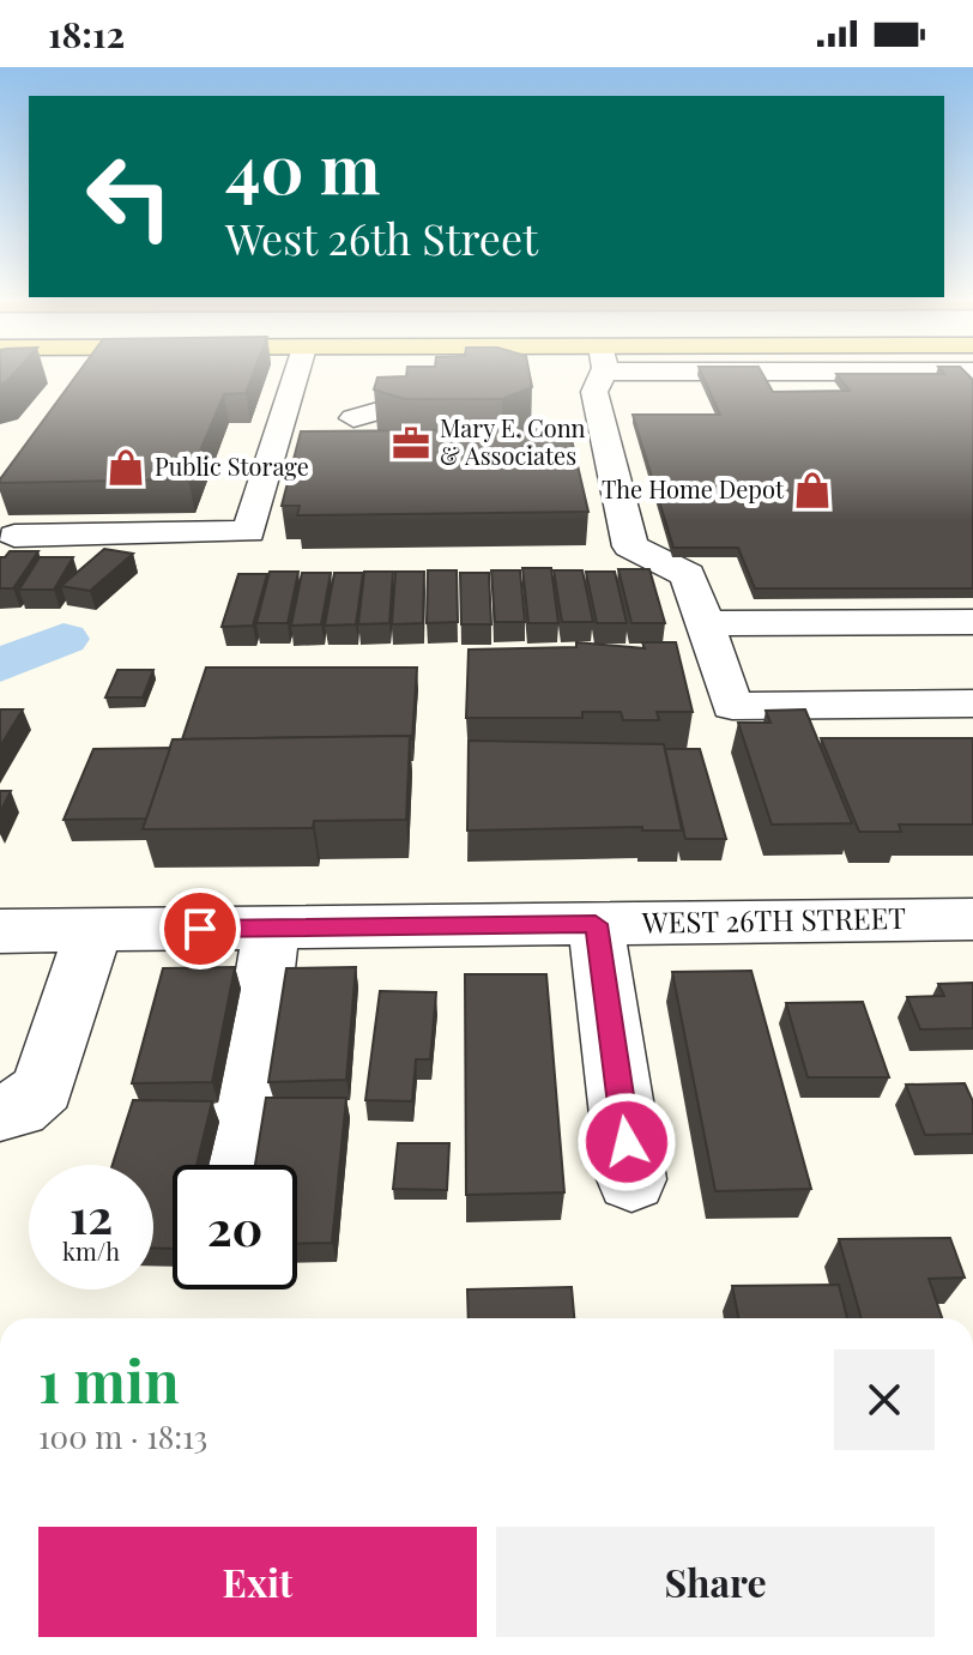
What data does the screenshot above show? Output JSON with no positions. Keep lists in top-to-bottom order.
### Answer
{
  "streets": {
    "street": ["WEST 26TH STREET"]
  },
  "places": {
    "office": ["Mary E. Conn & Associates"],
    "shop": ["Public Storage", "The Home Depot"]
  },
  "page": {
    "status": "18:12",
    "turn": ["40 m", "West 26th Street"],
    "speed": "12 km/h",
    "limit": "20",
    "heading": ["1 min", "100 m · 18:13"],
    "buttons": ["Exit", "Share"]
  }
}
